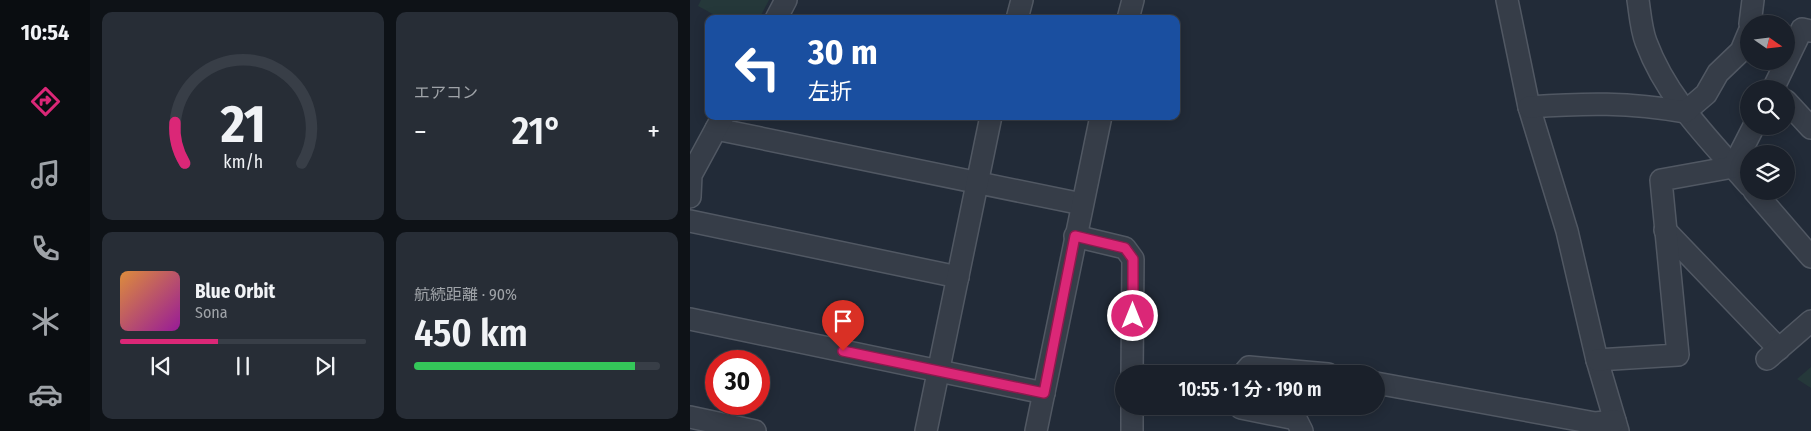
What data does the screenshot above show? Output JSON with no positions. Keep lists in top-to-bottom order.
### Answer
{
  "north": "right",
  "page": {
    "tabs": "10:54",
    "tile": [
      "エアコン",
      ["航続距離 · 90%", "450 km"]
    ],
    "turn": ["30 m", "左折"],
    "heat": ["−", "21°", "+"],
    "song": ["Blue Orbit", "Sona"],
    "limit": "30",
    "trip": "10:55 · 1 分 · 190 m",
    "gauge": ["21", "km/h"]
  }
}
